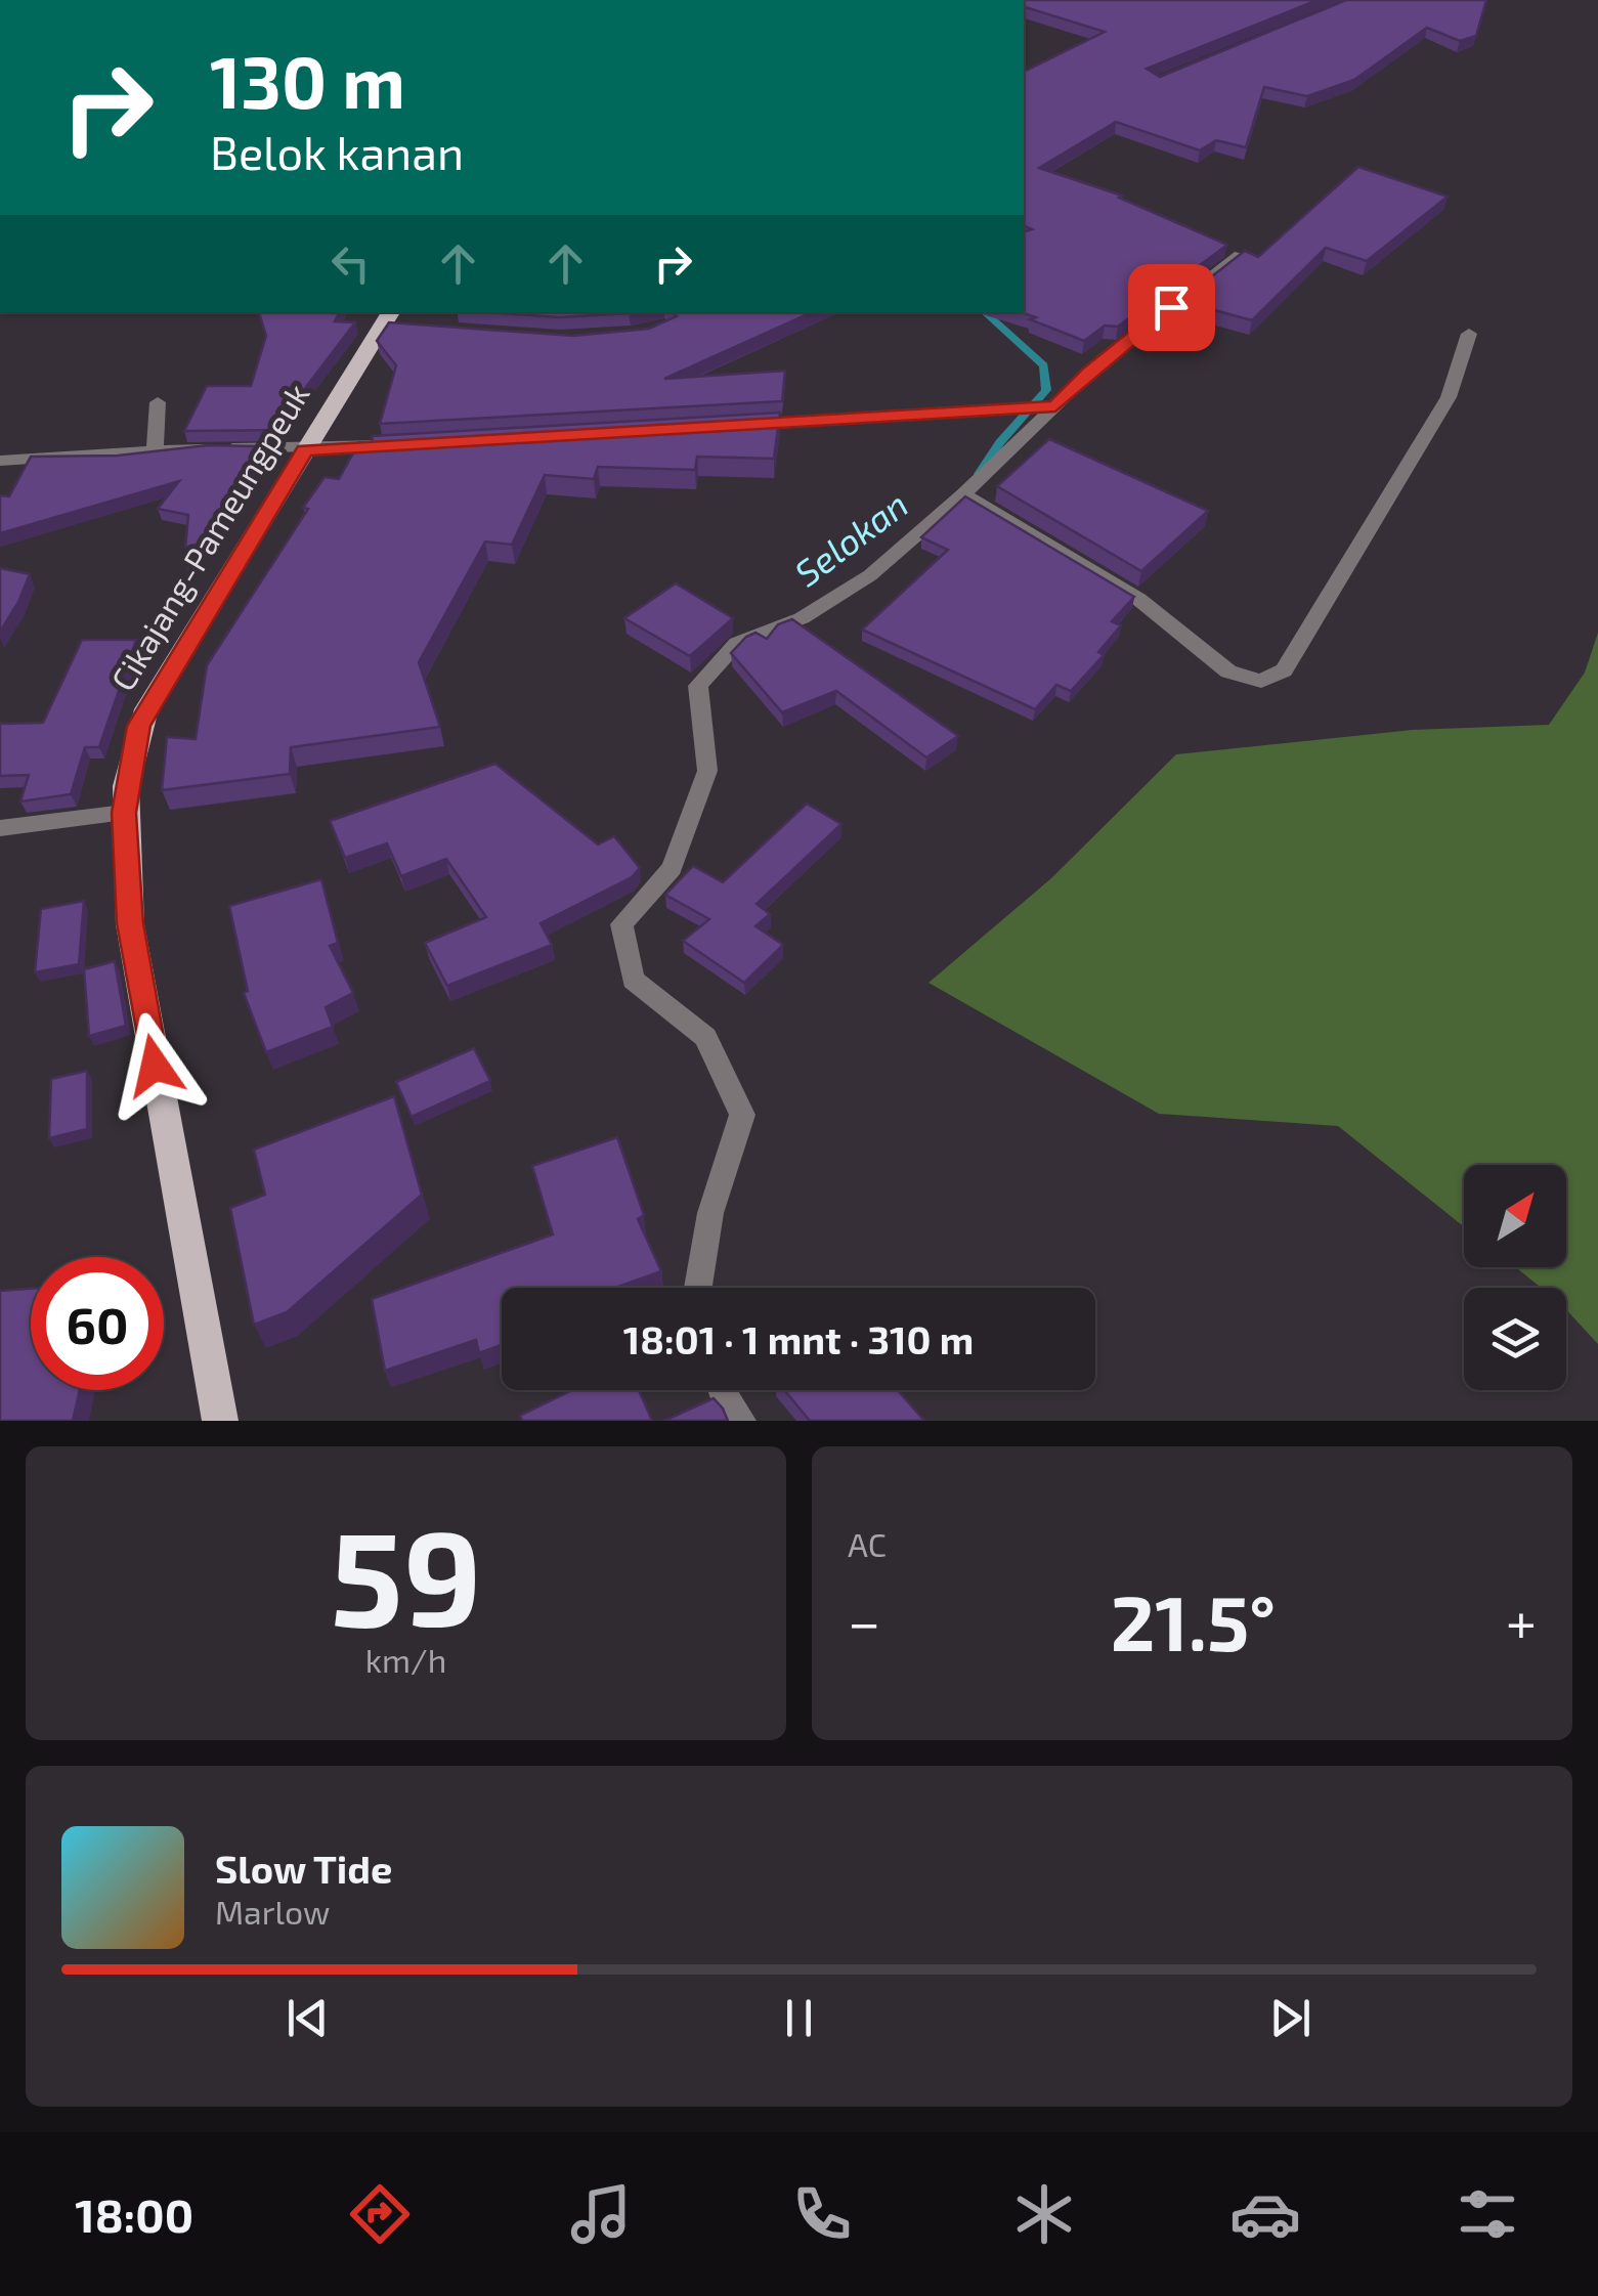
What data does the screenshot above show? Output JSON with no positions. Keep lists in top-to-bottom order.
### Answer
{
  "streets": {
    "main road": ["Cikajang-Pameungpeuk"]
  },
  "water": ["Selokan"],
  "north": "top right",
  "page": {
    "turn": ["130 m", "Belok kanan"],
    "limit": "60",
    "trip": "18:01 · 1 mnt · 310 m",
    "tile": [
      ["59", "km/h"],
      "AC"
    ],
    "heat": ["−", "21.5°", "+"],
    "song": ["Slow Tide", "Marlow"],
    "tabs": "18:00"
  }
}
